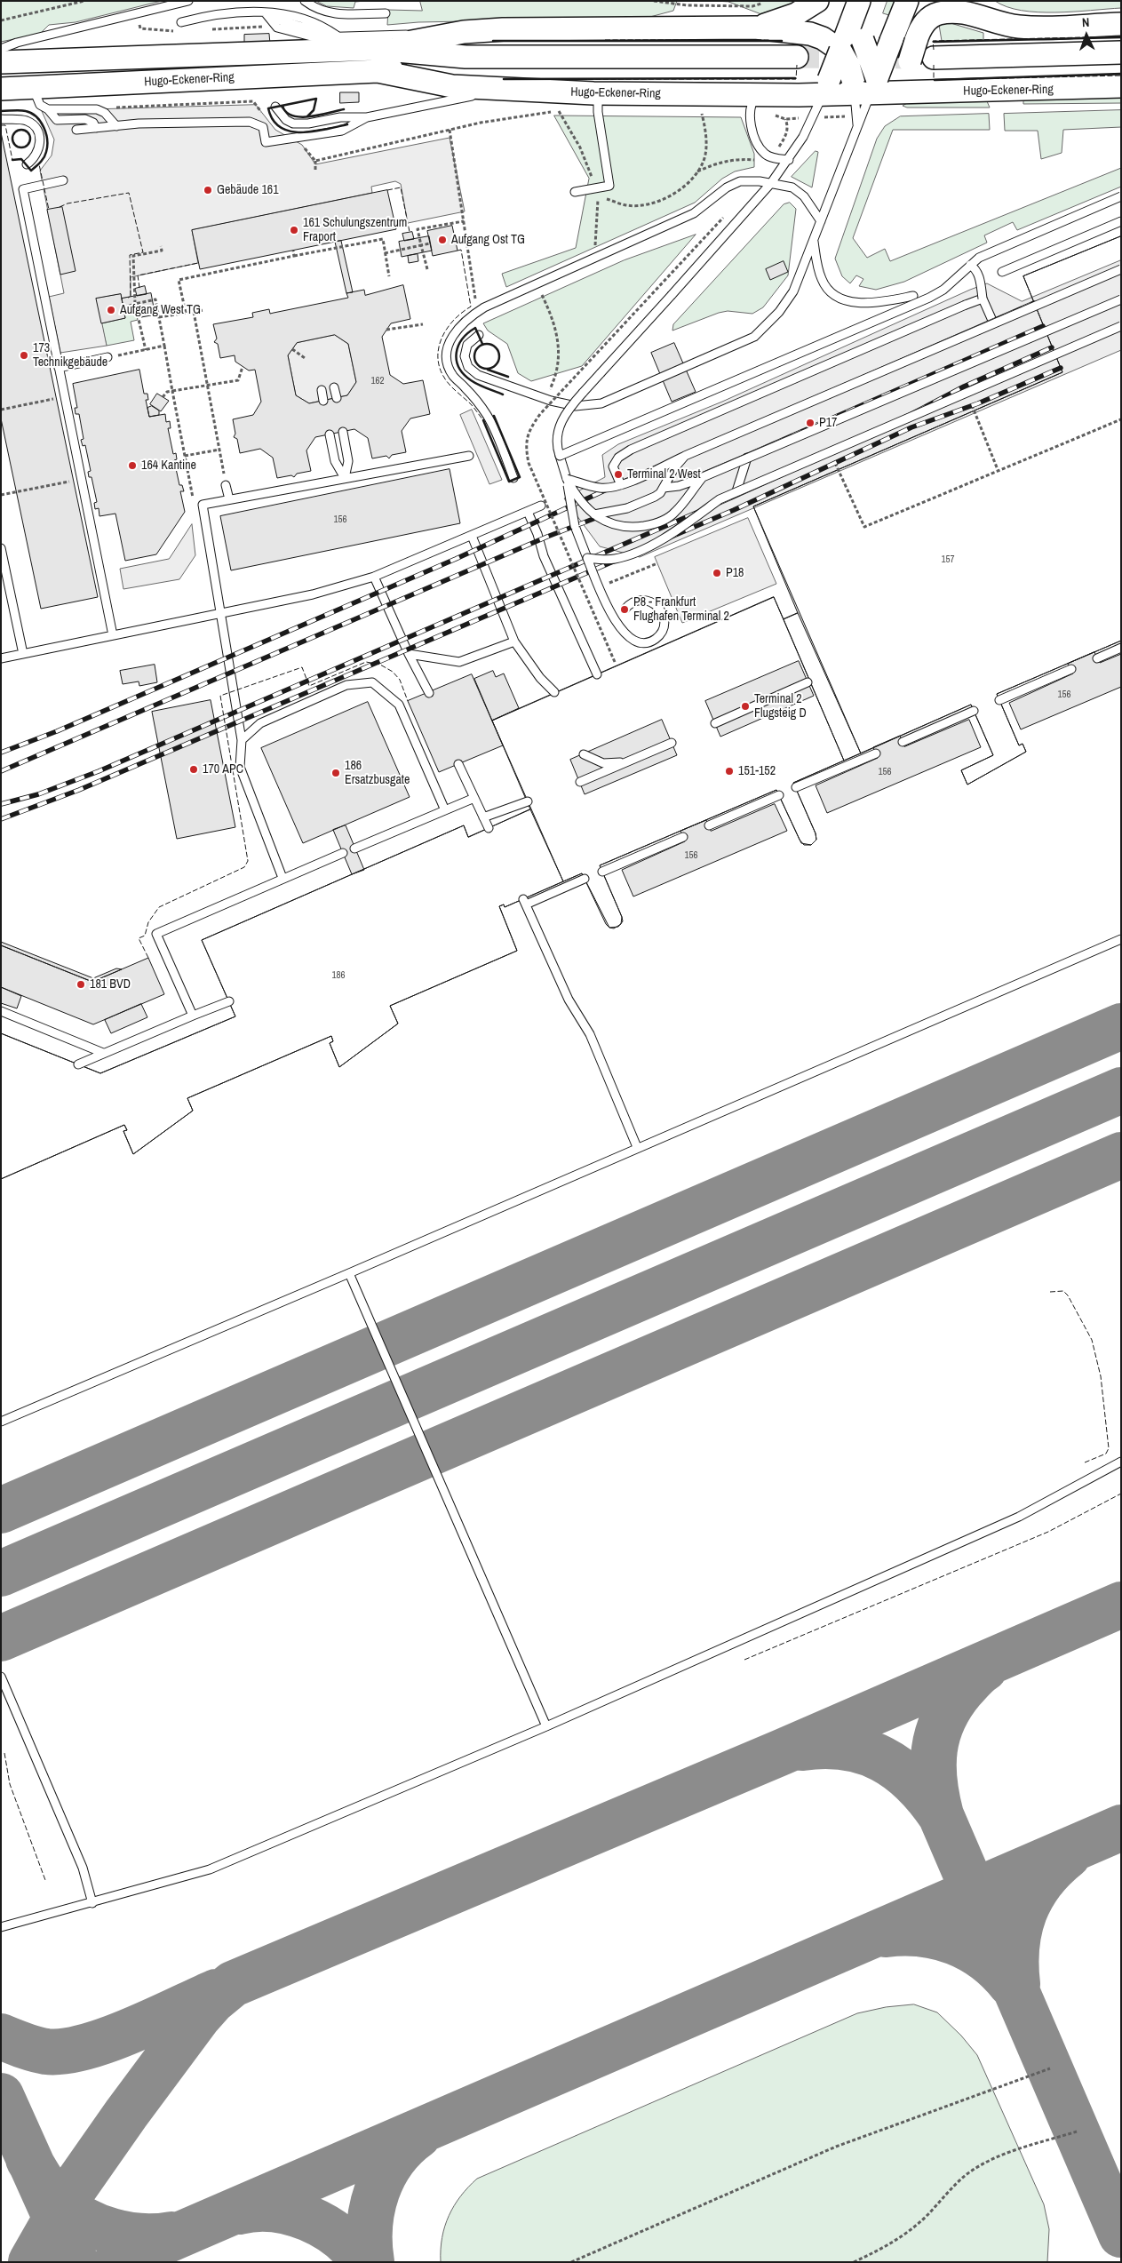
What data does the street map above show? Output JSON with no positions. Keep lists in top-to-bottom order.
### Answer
{
  "streets": {
    "street": ["Hugo-Eckener-Ring"]
  },
  "places": [
    "Gebäude 161",
    "161 Schulungszentrum Fraport",
    "Aufgang Ost TG",
    "Aufgang West TG",
    "173 Technikgebäude",
    "P17",
    "164 Kantine",
    "Terminal 2 West",
    "P18",
    "P8 - Frankfurt Flughafen Terminal 2",
    "Terminal 2 Flugsteig D",
    "170 APC",
    "151-152",
    "186 Ersatzbusgate",
    "181 BVD"
  ],
  "house_numbers": [
    "162",
    "156",
    "157",
    "156",
    "156",
    "156",
    "186"
  ],
  "north": "top"
}
